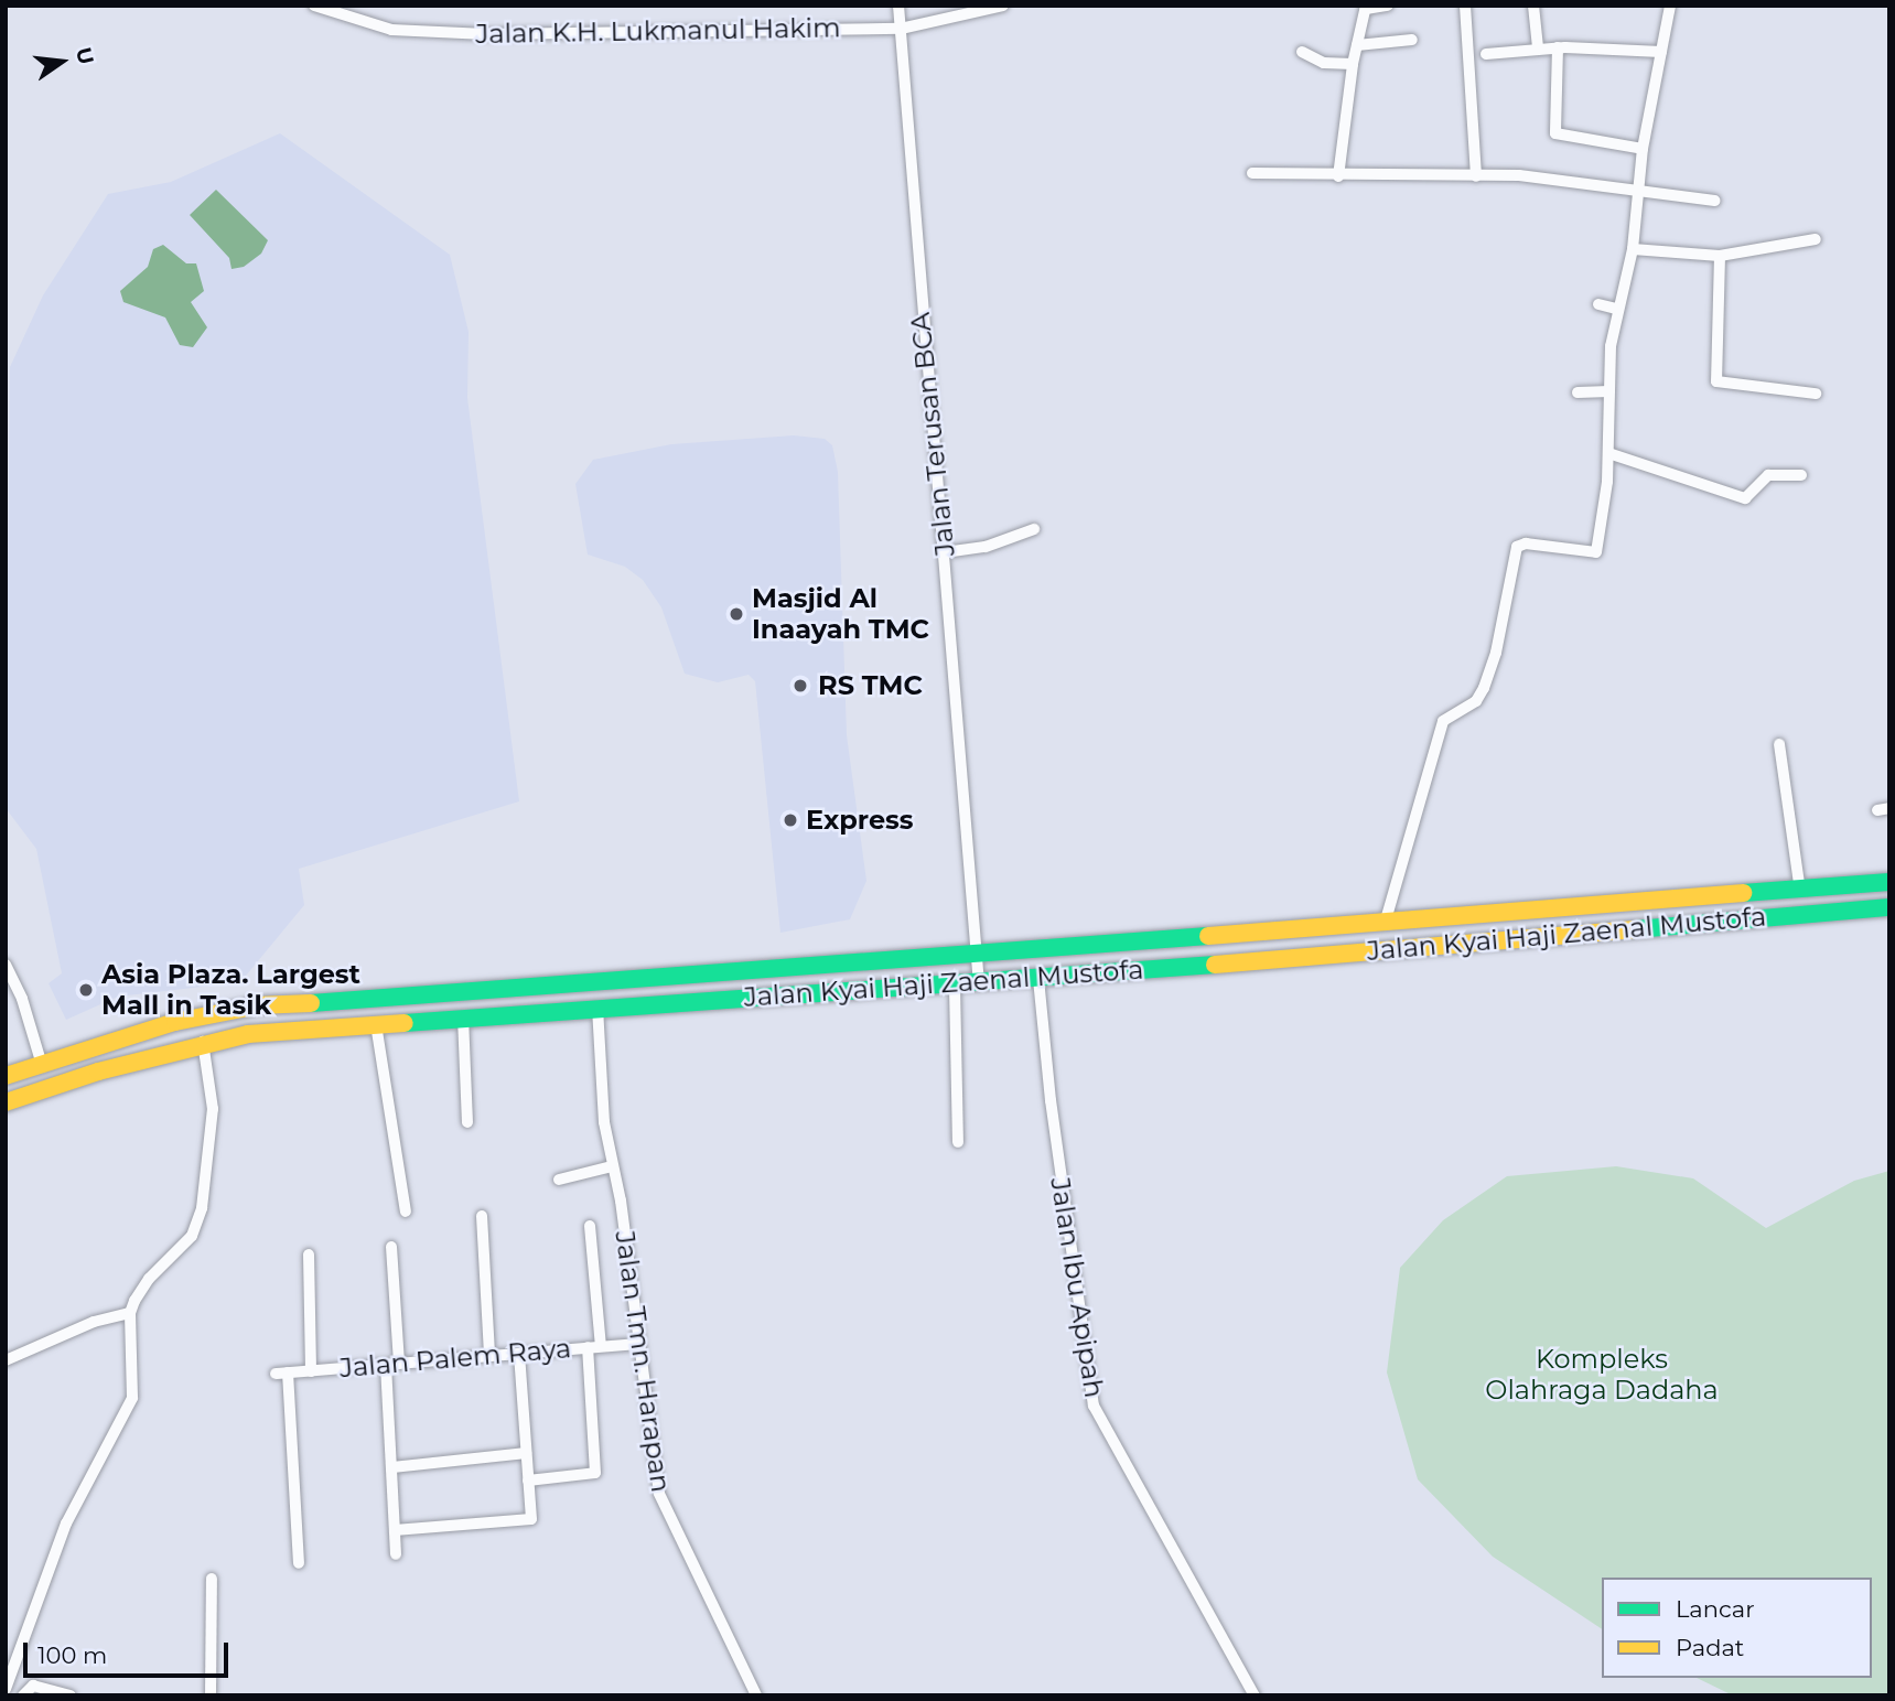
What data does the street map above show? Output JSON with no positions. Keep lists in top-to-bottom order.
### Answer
{
  "streets": {
    "main road": ["Jalan Kyai Haji Zaenal Mustofa"],
    "street": [
      "Jalan K.H. Lukmanul Hakim",
      "Jalan Terusan BCA",
      "Jalan Ibu Apipah",
      "Jalan Palem Raya",
      "Jalan Tmn. Harapan"
    ]
  },
  "crossings": [
    ["Jalan K.H. Lukmanul Hakim", "Jalan Terusan BCA"],
    ["Jalan Terusan BCA", "Jalan Kyai Haji Zaenal Mustofa"],
    ["Jalan Kyai Haji Zaenal Mustofa", "Jalan Ibu Apipah"],
    ["Jalan Kyai Haji Zaenal Mustofa", "Jalan Tmn. Harapan"],
    ["Jalan Palem Raya", "Jalan Tmn. Harapan"]
  ],
  "parks": ["Kompleks Olahraga Dadaha"],
  "places": [
    "Masjid Al Inaayah TMC",
    "RS TMC",
    "Express",
    "Asia Plaza. Largest Mall in Tasik"
  ],
  "legend": ["Lancar", "Padat"],
  "scale_bar": "100 m",
  "north": "right"
}
